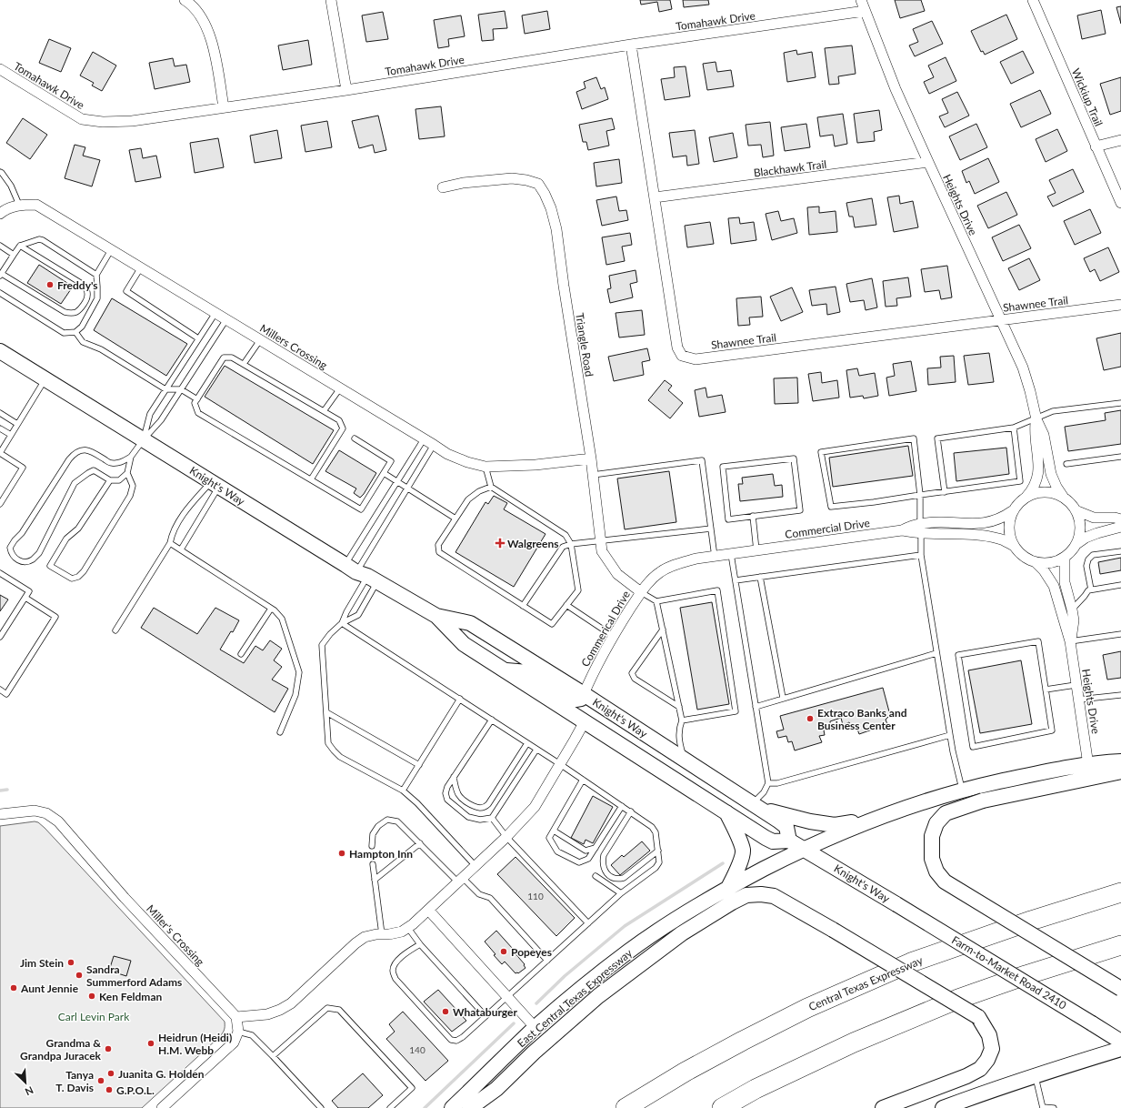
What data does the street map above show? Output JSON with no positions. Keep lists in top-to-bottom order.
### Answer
{
  "streets": {
    "highway": ["Central Texas Expressway"],
    "main road": ["Knight's Way", "Farm-to-Market Road 2410", "East Central Texas Expressway"],
    "street": [
      "Tomahawk Drive",
      "Wickiup Trail",
      "Blackhawk Trail",
      "Heights Drive",
      "Shawnee Trail",
      "Triangle Road",
      "Millers Crossing",
      "Commercial Drive",
      "Commerical Drive",
      "Miller's Crossing"
    ]
  },
  "crossings": [
    ["Tomahawk Drive", "Heights Drive"],
    ["Tomahawk Drive", "Shawnee Trail"],
    ["Blackhawk Trail", "Heights Drive"],
    ["Blackhawk Trail", "Shawnee Trail"],
    ["Heights Drive", "Shawnee Trail"],
    ["Triangle Road", "Millers Crossing"],
    ["Triangle Road", "Commerical Drive"],
    ["Knight's Way", "Commerical Drive"],
    ["Knight's Way", "Farm-to-Market Road 2410"],
    ["Knight's Way", "East Central Texas Expressway"],
    ["Commercial Drive", "Commerical Drive"]
  ],
  "parks": ["Carl Levin Park"],
  "places": {
    "other": [
      "Freddy's",
      "Extraco Banks and Business Center",
      "Hampton Inn",
      "Popeyes",
      "Jim Stein",
      "Sandra Summerford Adams",
      "Aunt Jennie",
      "Ken Feldman",
      "Whataburger",
      "Heidrun (Heidi) H.M. Webb",
      "Grandma & Grandpa Juracek",
      "Juanita G. Holden",
      "Tanya T. Davis",
      "G.P.O.L."
    ],
    "health": ["Walgreens"]
  },
  "house_numbers": ["110", "140"],
  "north": "bottom right"
}
